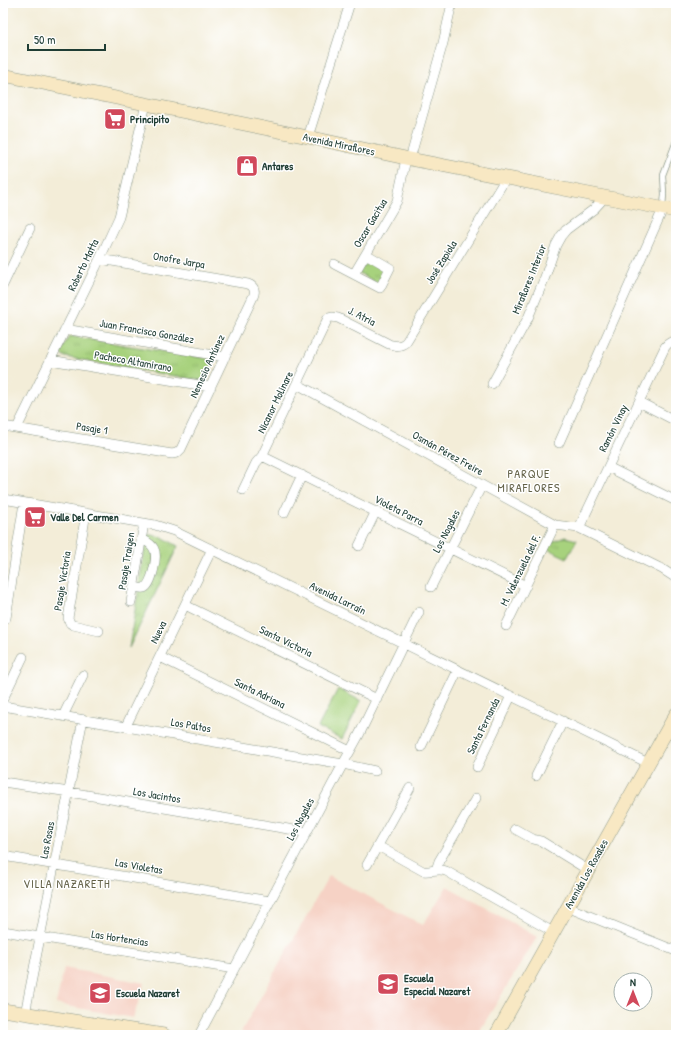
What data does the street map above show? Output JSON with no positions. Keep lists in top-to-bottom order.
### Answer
{
  "streets": {
    "main road": ["Avenida Miraflores", "Avenida Los Rosales"],
    "street": [
      "Oscar Gacitua",
      "Onofre Jarpa",
      "José Zapiola",
      "Roberto Matta",
      "Miraflores Interior",
      "J. Atria",
      "Juan Francisco González",
      "Pacheco Altamirano",
      "Nemesio Antúnez",
      "Nicanor Molinare",
      "Pasaje 1",
      "Ramón Vinay",
      "Osmán Pérez Freire",
      "Violeta Parra",
      "Los Nogales",
      "Pasaje Traigen",
      "M. Valenzuela del F.",
      "Pasaje Victoria",
      "Avenida Larraín",
      "Nueva",
      "Santa Victoria",
      "Santa Adriana",
      "Los Paltos",
      "Santa Fernanda",
      "Los Jacintos",
      "Las Rosas",
      "Las Violetas",
      "Las Hortencias"
    ]
  },
  "crossings": [
    ["Avenida Miraflores", "Oscar Gacitua"],
    ["Avenida Miraflores", "José Zapiola"],
    ["Avenida Miraflores", "Roberto Matta"],
    ["Avenida Miraflores", "Miraflores Interior"],
    ["Onofre Jarpa", "Roberto Matta"],
    ["Onofre Jarpa", "Nemesio Antúnez"],
    ["José Zapiola", "J. Atria"],
    ["Roberto Matta", "Juan Francisco González"],
    ["Roberto Matta", "Pacheco Altamirano"],
    ["Roberto Matta", "Pasaje 1"],
    ["J. Atria", "Nicanor Molinare"],
    ["Juan Francisco González", "Nemesio Antúnez"],
    ["Pacheco Altamirano", "Nemesio Antúnez"],
    ["Nemesio Antúnez", "Pasaje 1"],
    ["Nicanor Molinare", "Osmán Pérez Freire"],
    ["Nicanor Molinare", "Violeta Parra"],
    ["Ramón Vinay", "Osmán Pérez Freire"],
    ["Osmán Pérez Freire", "Los Nogales"],
    ["Osmán Pérez Freire", "M. Valenzuela del F."],
    ["Violeta Parra", "Los Nogales"],
    ["Violeta Parra", "M. Valenzuela del F."],
    ["Los Nogales", "Avenida Larraín"],
    ["Los Nogales", "Santa Victoria"],
    ["Los Nogales", "Santa Adriana"],
    ["Los Nogales", "Los Paltos"],
    ["Los Nogales", "Los Jacintos"],
    ["Los Nogales", "Las Violetas"],
    ["Los Nogales", "Las Hortencias"],
    ["Pasaje Traigen", "Avenida Larraín"],
    ["Pasaje Victoria", "Avenida Larraín"],
    ["Avenida Larraín", "Nueva"],
    ["Avenida Larraín", "Santa Fernanda"],
    ["Avenida Larraín", "Avenida Los Rosales"],
    ["Nueva", "Santa Victoria"],
    ["Nueva", "Santa Adriana"],
    ["Nueva", "Los Paltos"],
    ["Los Paltos", "Las Rosas"],
    ["Los Jacintos", "Las Rosas"],
    ["Las Rosas", "Las Violetas"],
    ["Las Rosas", "Las Hortencias"]
  ],
  "districts": ["PARQUE MIRAFLORES", "VILLA NAZARETH"],
  "places": {
    "supermarket": ["Principito", "Valle Del Carmen"],
    "shop": ["Antares"],
    "school or university": ["Escuela Especial Nazaret", "Escuela Nazaret"]
  },
  "scale_bar": "50 m",
  "north": "top"
}
